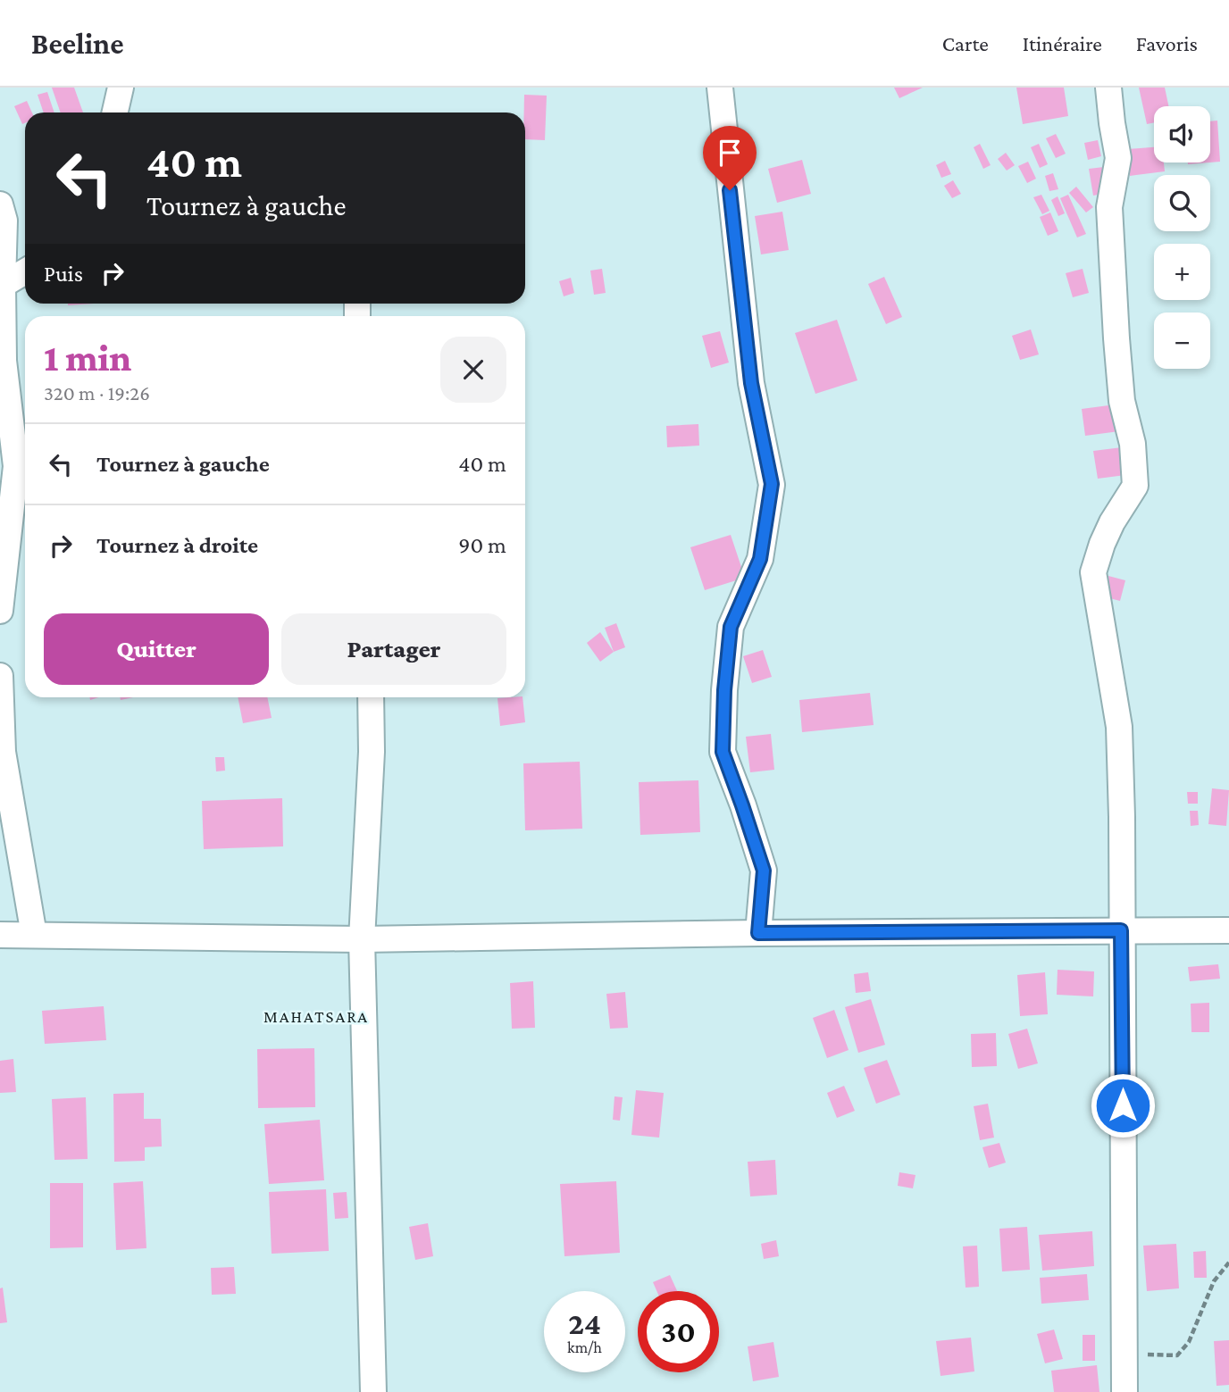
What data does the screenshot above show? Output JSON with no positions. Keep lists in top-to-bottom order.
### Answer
{
  "districts": ["MAHATSARA"],
  "page": {
    "header": "Beeline",
    "nav": ["Carte", "Itinéraire", "Favoris"],
    "map_buttons": ["+", "−"],
    "turn": ["40 m", "Tournez à gauche"],
    "then": "Puis",
    "heading": ["1 min", "320 m · 19:26"],
    "list": [
      {
        "name": "Tournez à gauche",
        "value": "40 m"
      },
      {
        "name": "Tournez à droite",
        "value": "90 m"
      }
    ],
    "buttons": ["Quitter", "Partager"],
    "speed": "24 km/h",
    "limit": "30"
  }
}
